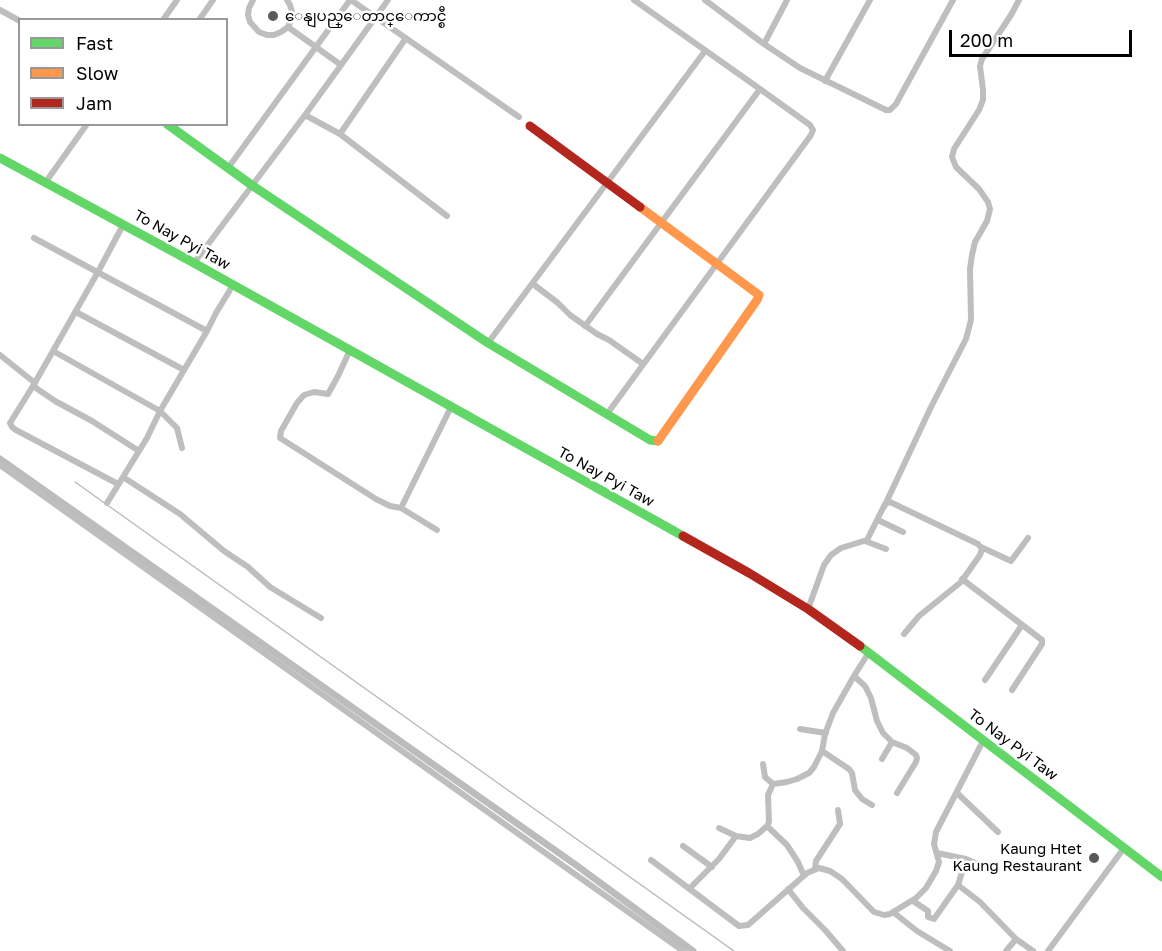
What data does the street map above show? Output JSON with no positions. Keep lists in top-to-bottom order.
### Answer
{
  "streets": {
    "main road": ["To Nay Pyi Taw"]
  },
  "places": ["ေနျပည္ေတာင္ေကာင္စီ", "Kaung Htet Kaung Restaurant"],
  "legend": ["Fast", "Slow", "Jam"],
  "scale_bar": "200 m"
}
